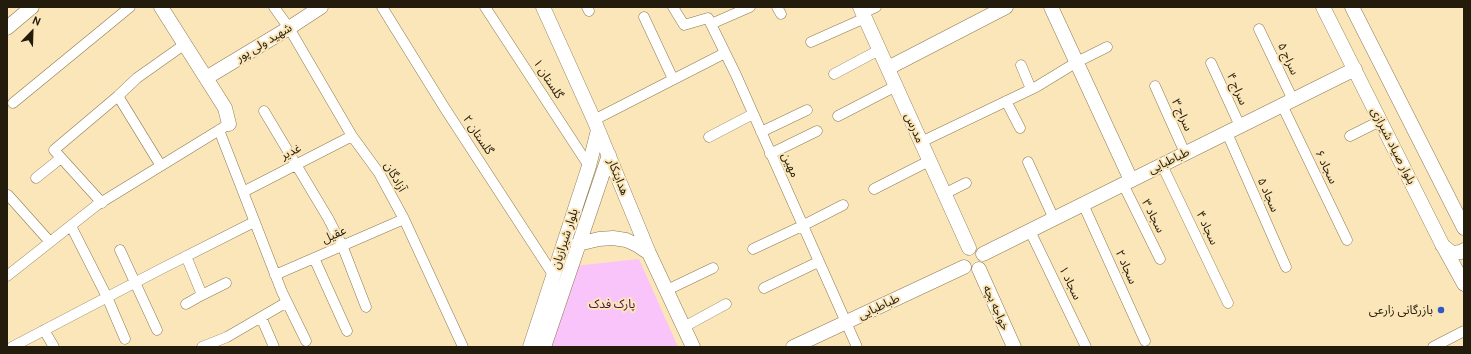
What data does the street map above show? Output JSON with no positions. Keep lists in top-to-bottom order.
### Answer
{
  "streets": {
    "street": [
      "شهید ولی پور",
      "سراج ۵",
      "گلستان ۱",
      "سراج ۴",
      "سراج ۳",
      "مدرس",
      "گلستان ۲",
      "بلوار صیاد شیرازی",
      "غدیر",
      "طباطبایی",
      "مهین",
      "سجاد ۶",
      "آزادگان",
      "هدایتکار",
      "سجاد ۵",
      "سجاد ۳",
      "سجاد ۴",
      "عقیل",
      "بلوار شیرازیان",
      "سجاد ۲",
      "سجاد ۱",
      "خواجه بچه"
    ]
  },
  "crossings": [
    ["شهید ولی پور", "آزادگان"],
    ["سراج ۵", "طباطبایی"],
    ["سراج ۵", "سجاد ۶"],
    ["گلستان ۱", "بلوار شیرازیان"],
    ["سراج ۴", "طباطبایی"],
    ["سراج ۴", "سجاد ۵"],
    ["سراج ۳", "طباطبایی"],
    ["مدرس", "طباطبایی"],
    ["مدرس", "خواجه بچه"],
    ["گلستان ۲", "بلوار شیرازیان"],
    ["بلوار صیاد شیرازی", "طباطبایی"],
    ["غدیر", "آزادگان"],
    ["طباطبایی", "مهین"],
    ["طباطبایی", "سجاد ۶"],
    ["طباطبایی", "سجاد ۵"],
    ["طباطبایی", "سجاد ۳"],
    ["طباطبایی", "سجاد ۴"],
    ["طباطبایی", "سجاد ۲"],
    ["طباطبایی", "سجاد ۱"],
    ["طباطبایی", "خواجه بچه"],
    ["آزادگان", "عقیل"],
    ["هدایتکار", "بلوار شیرازیان"]
  ],
  "parks": ["پارک فدک"],
  "places": ["بازرگانی زارعی"],
  "north": "top right"
}
